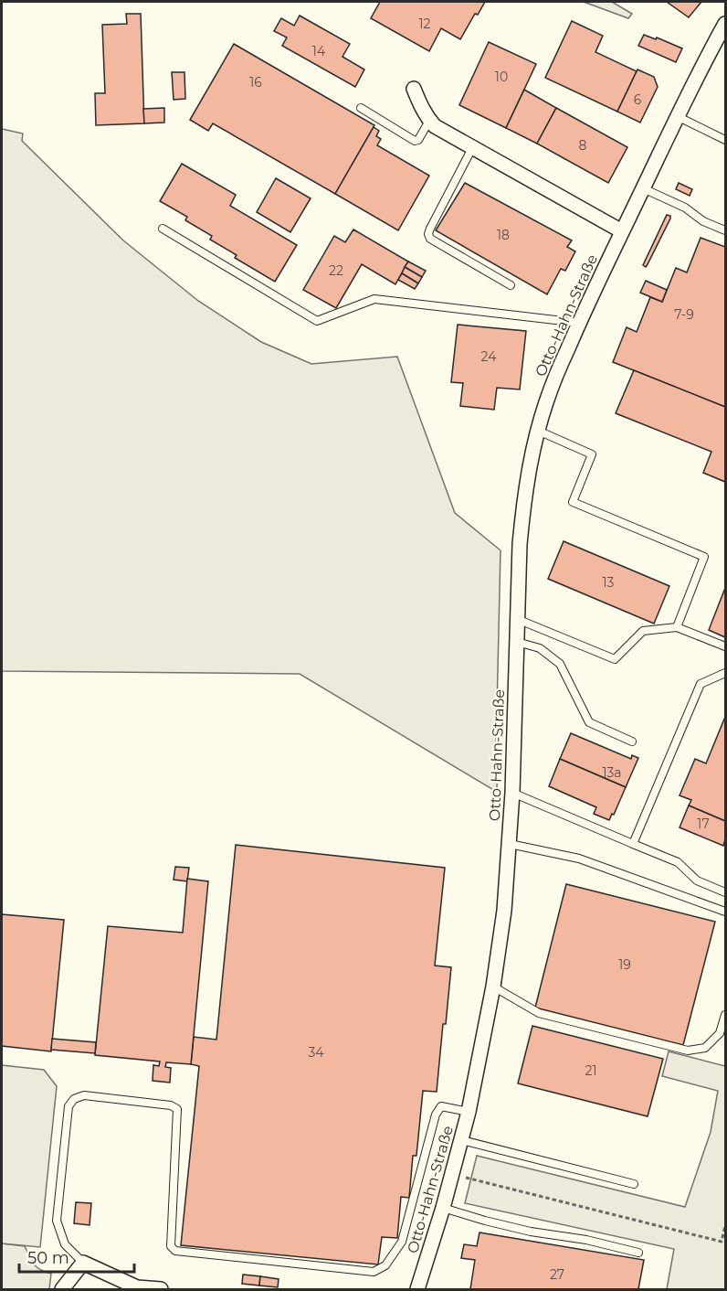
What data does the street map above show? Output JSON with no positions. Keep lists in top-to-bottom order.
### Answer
{
  "streets": {
    "street": ["Otto-Hahn-Straße"]
  },
  "house_numbers": [
    "12",
    "14",
    "10",
    "16",
    "6",
    "8",
    "18",
    "22",
    "7-9",
    "24",
    "13",
    "13a",
    "17",
    "19",
    "34",
    "21",
    "27"
  ],
  "scale_bar": "50 m"
}
